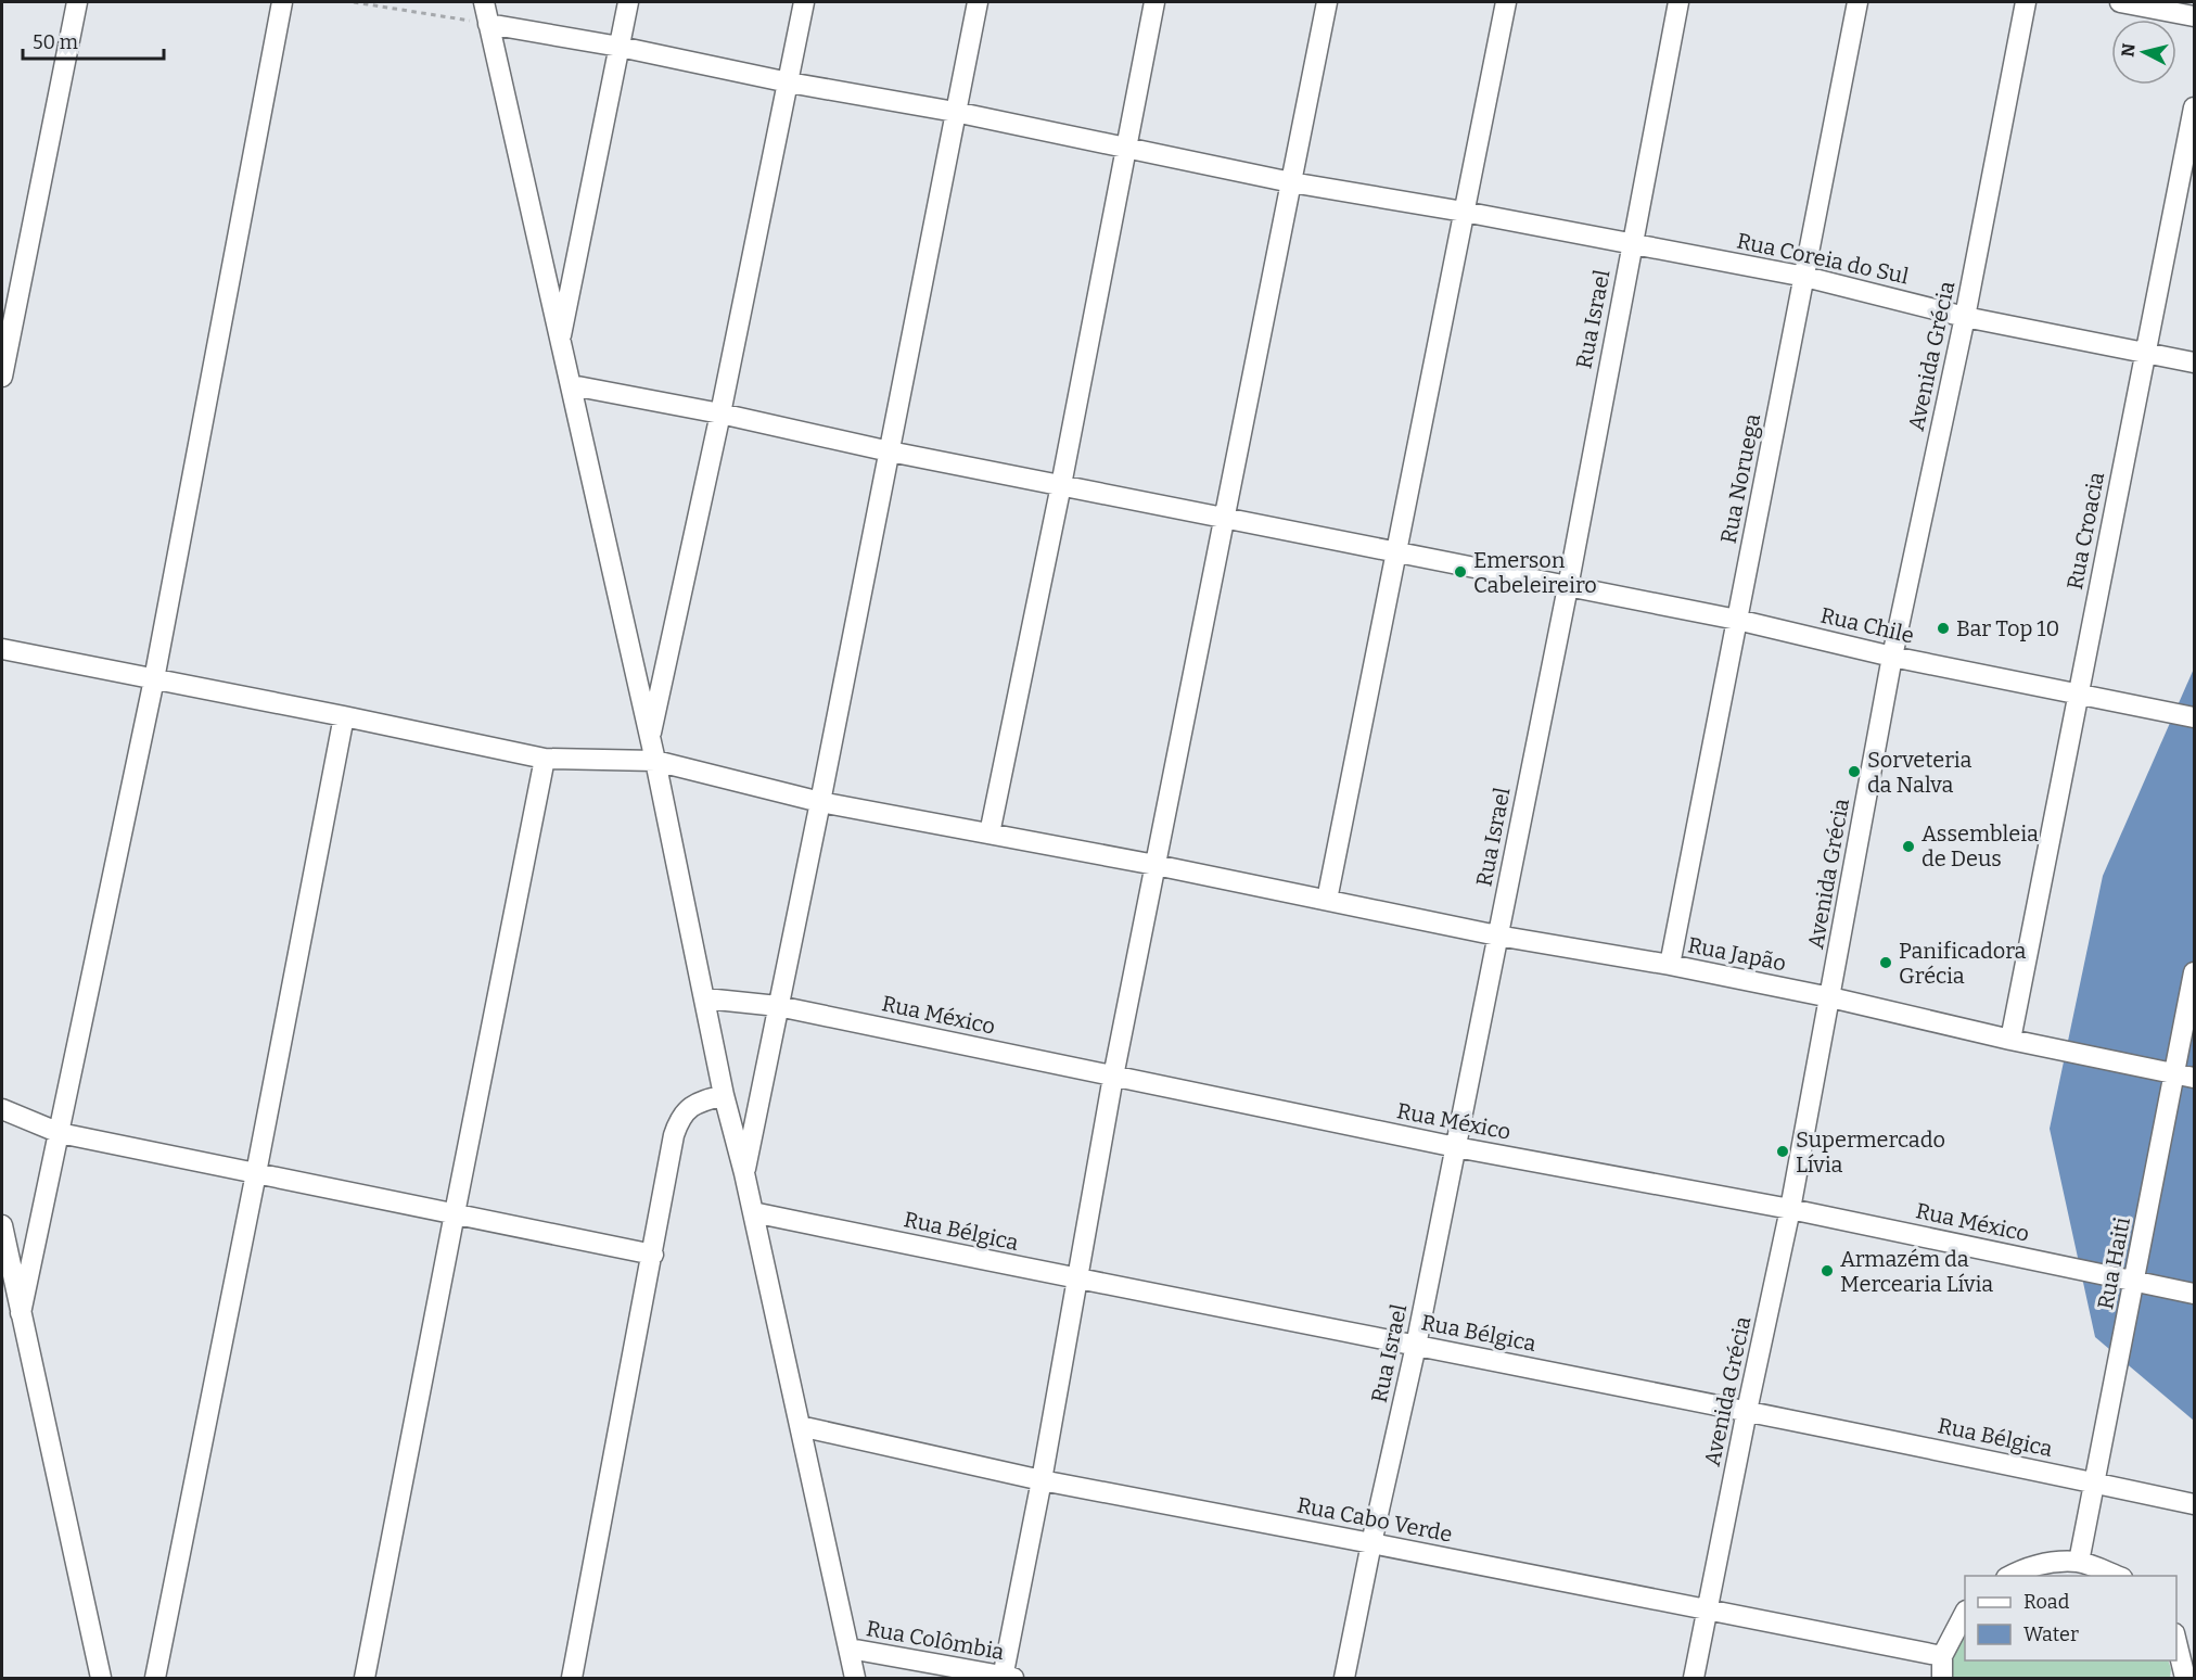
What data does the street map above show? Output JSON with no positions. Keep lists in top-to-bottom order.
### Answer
{
  "streets": {
    "street": [
      "Rua Coreia do Sul",
      "Rua Israel",
      "Avenida Grécia",
      "Rua Noruega",
      "Rua Croacia",
      "Rua Chile",
      "Rua Japão",
      "Rua México",
      "Rua Bélgica",
      "Rua Haiti",
      "Rua Cabo Verde",
      "Rua Colômbia"
    ]
  },
  "crossings": [
    ["Rua Coreia do Sul", "Rua Israel"],
    ["Rua Coreia do Sul", "Avenida Grécia"],
    ["Rua Coreia do Sul", "Rua Noruega"],
    ["Rua Coreia do Sul", "Rua Croacia"],
    ["Rua Israel", "Rua Chile"],
    ["Rua Israel", "Rua Japão"],
    ["Rua Israel", "Rua México"],
    ["Rua Israel", "Rua Bélgica"],
    ["Rua Israel", "Rua Cabo Verde"],
    ["Avenida Grécia", "Rua Chile"],
    ["Avenida Grécia", "Rua Japão"],
    ["Avenida Grécia", "Rua México"],
    ["Avenida Grécia", "Rua Bélgica"],
    ["Avenida Grécia", "Rua Cabo Verde"],
    ["Rua Noruega", "Rua Chile"],
    ["Rua Noruega", "Rua Japão"],
    ["Rua Croacia", "Rua Chile"],
    ["Rua Croacia", "Rua Japão"],
    ["Rua Japão", "Rua Haiti"],
    ["Rua México", "Rua Haiti"],
    ["Rua Bélgica", "Rua Haiti"]
  ],
  "places": [
    "Emerson Cabeleireiro",
    "Bar Top 10",
    "Sorveteria da Nalva",
    "Assembleia de Deus",
    "Panificadora Grécia",
    "Supermercado Lívia",
    "Armazém da Mercearia Lívia"
  ],
  "legend": ["Road", "Water"],
  "scale_bar": "50 m",
  "north": "left"
}
